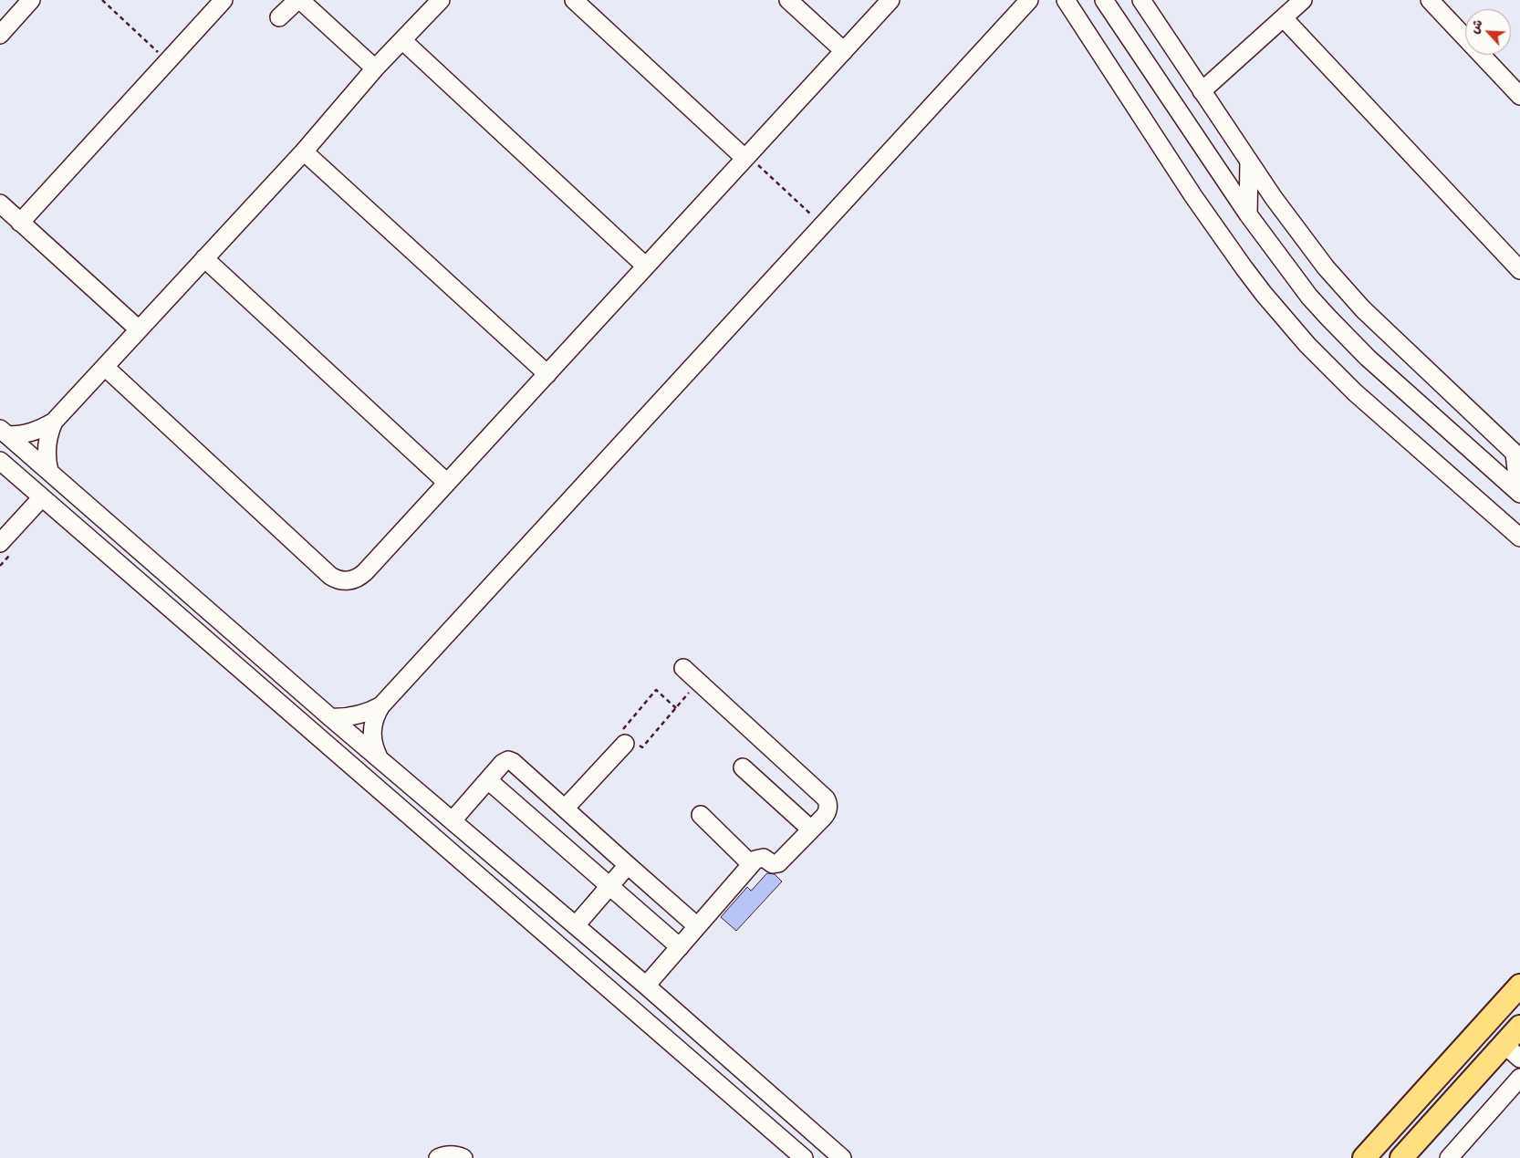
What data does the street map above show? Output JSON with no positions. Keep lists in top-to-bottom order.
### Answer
{
  "north": "top left"
}
